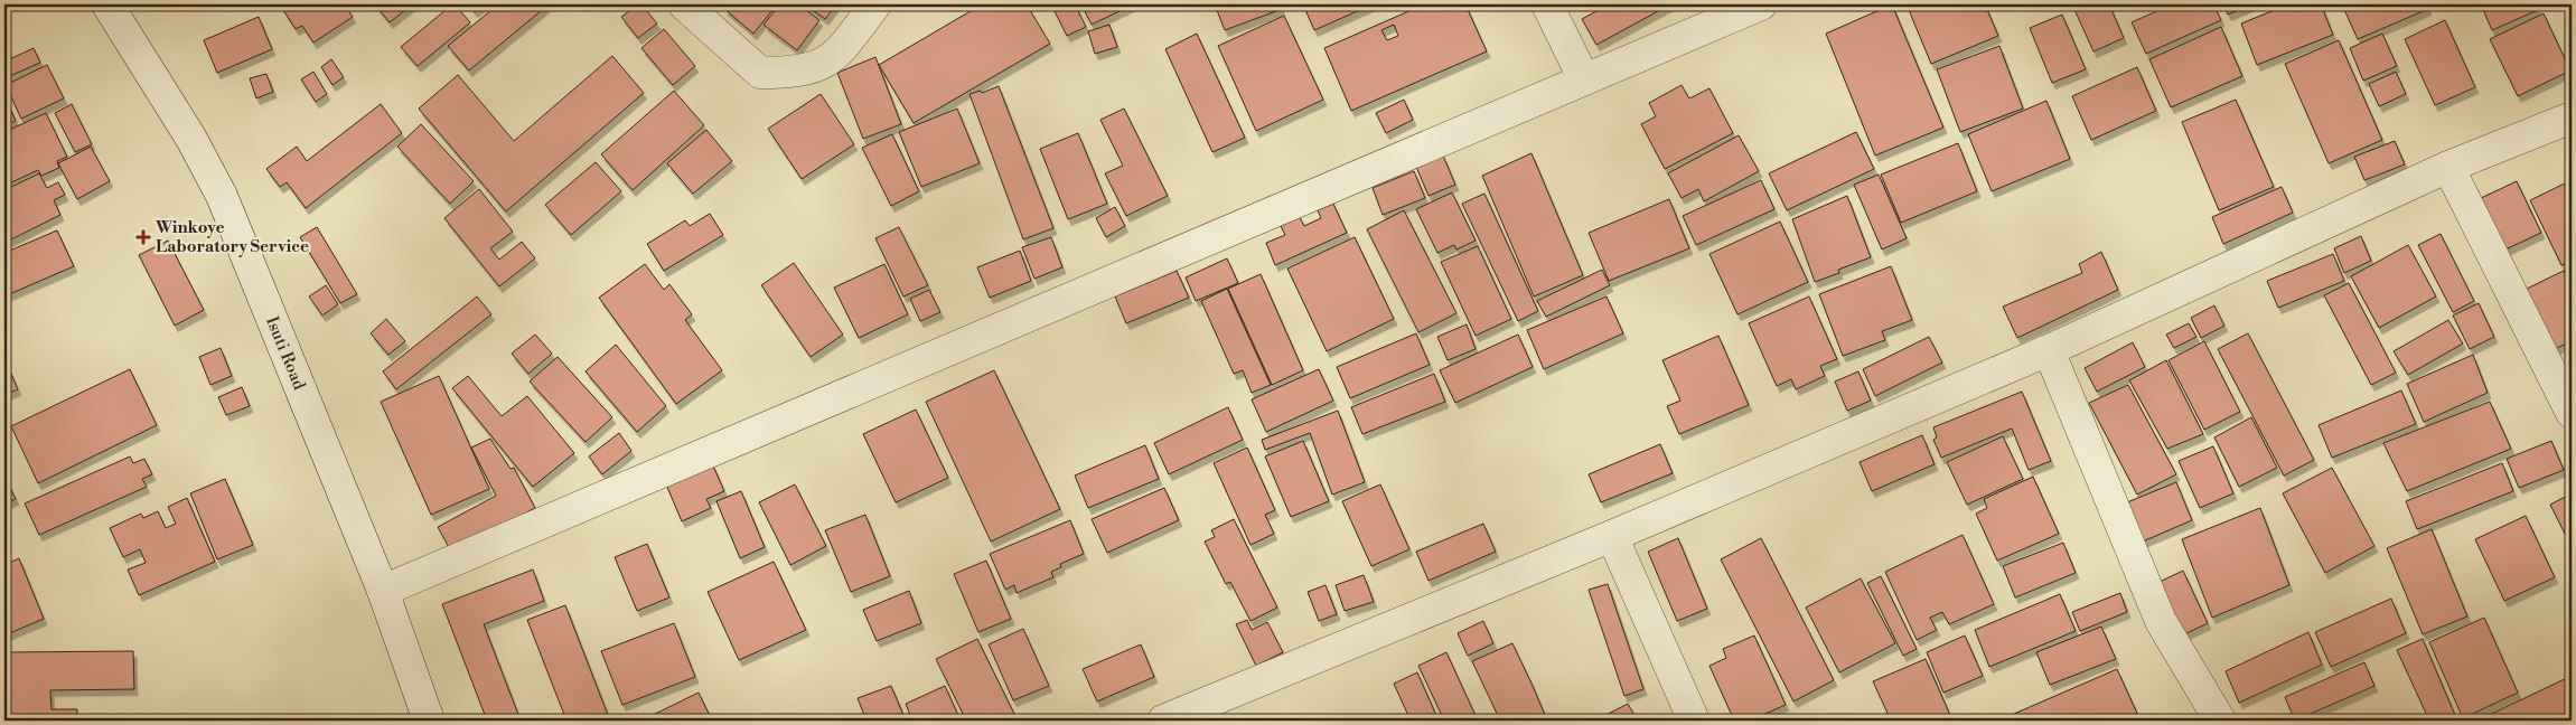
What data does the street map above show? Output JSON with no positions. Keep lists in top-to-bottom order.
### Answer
{
  "streets": {
    "street": ["Isuti Road"]
  },
  "places": {
    "health": ["Winkoye Laboratory Service"]
  }
}
